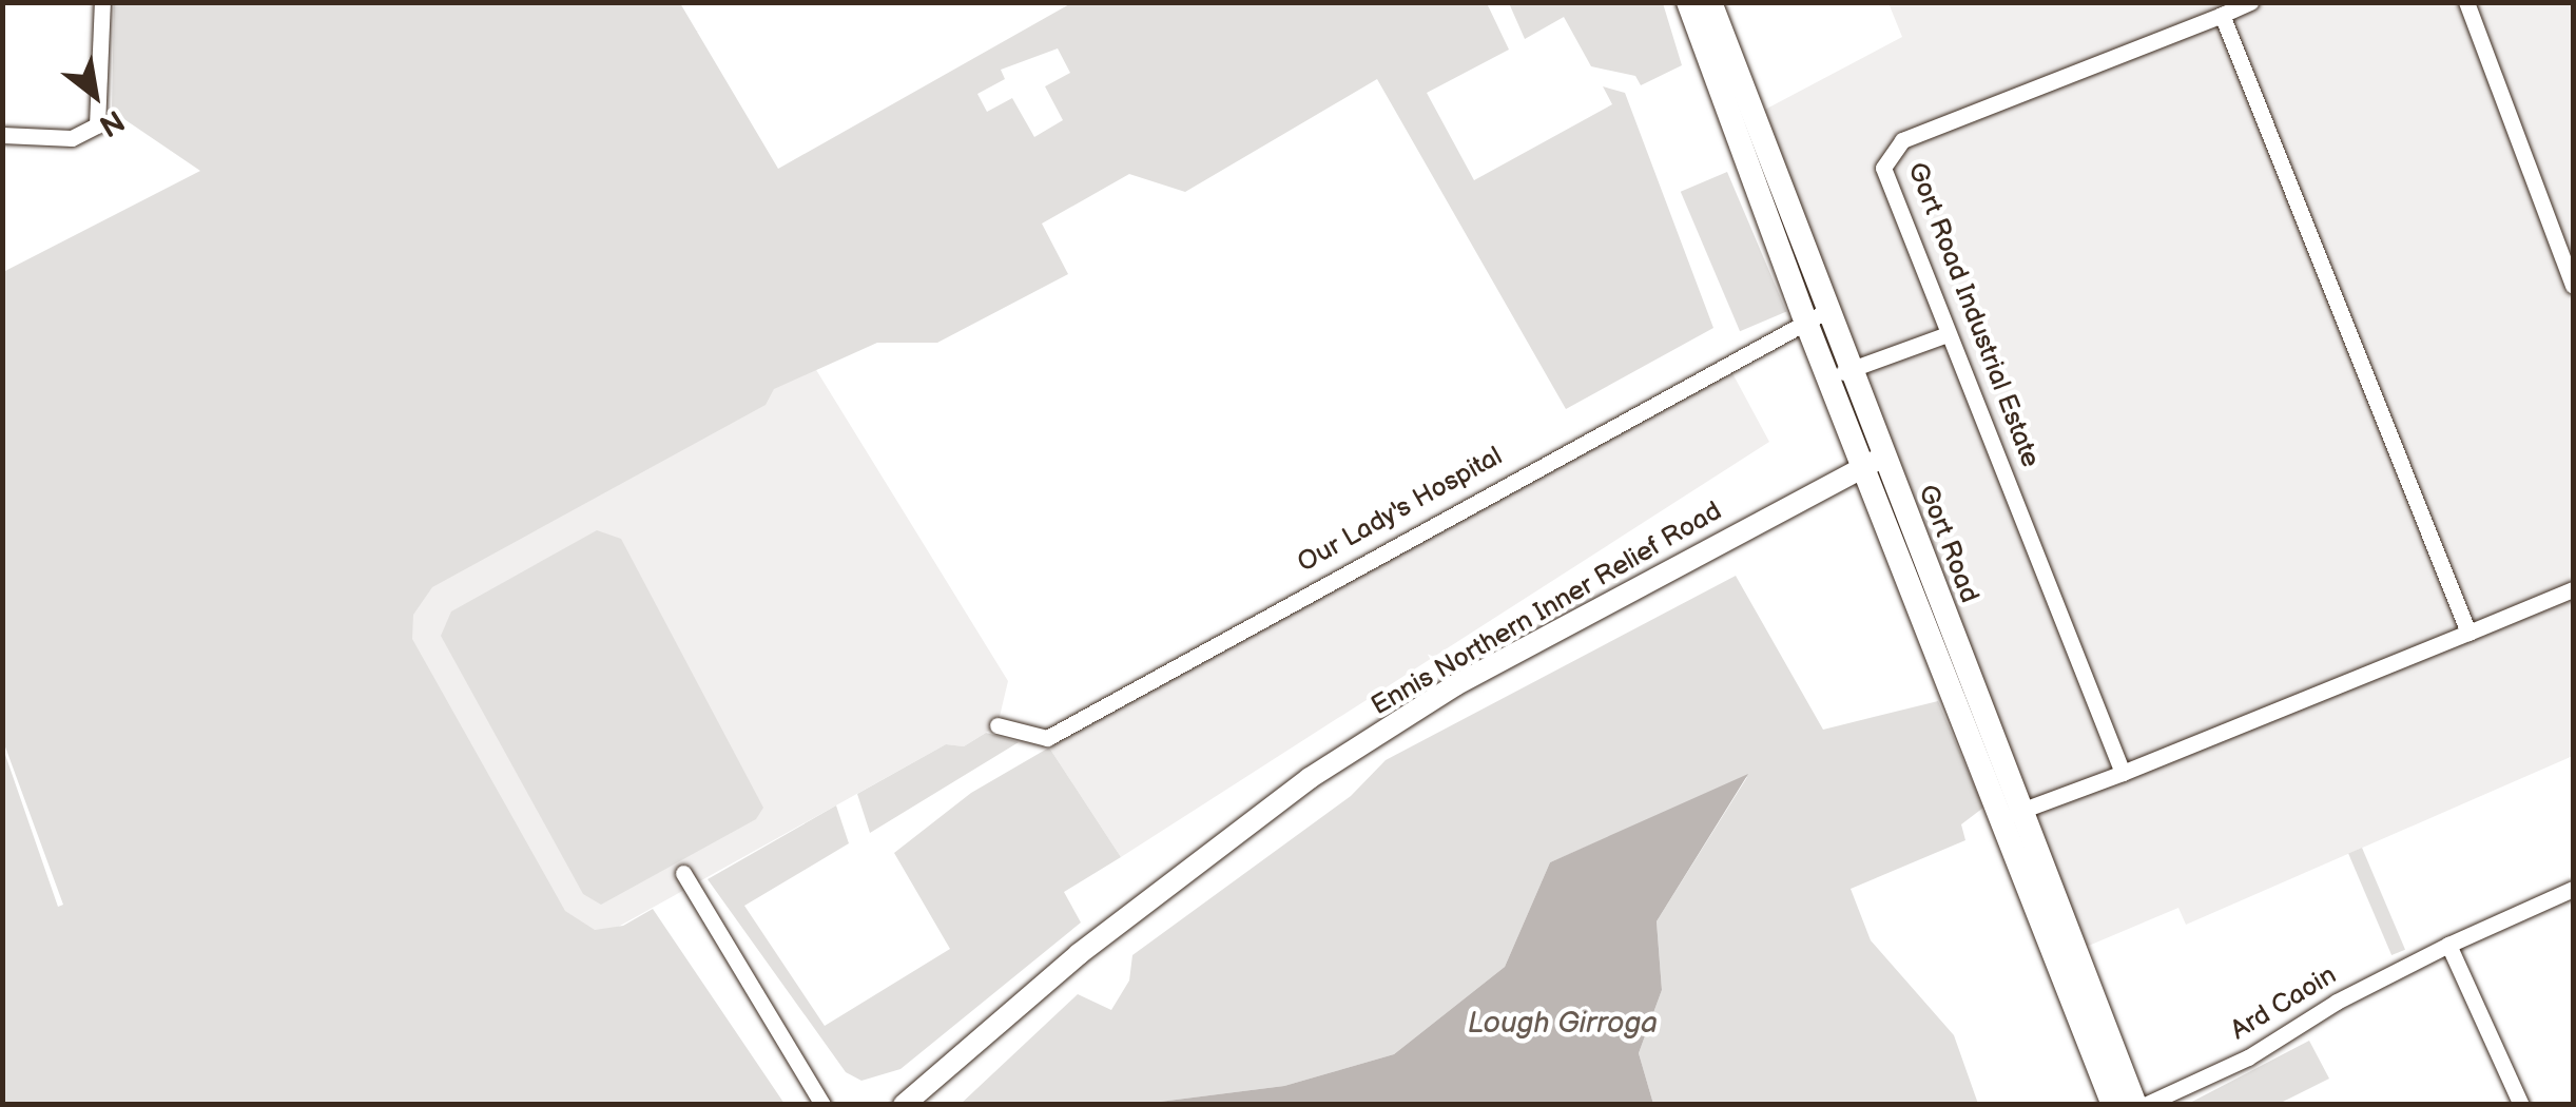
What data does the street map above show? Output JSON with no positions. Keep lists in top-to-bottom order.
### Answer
{
  "streets": {
    "main road": ["Gort Road"],
    "street": [
      "Gort Road Industrial Estate",
      "Our Lady's Hospital",
      "Ennis Northern Inner Relief Road",
      "Ard Caoin"
    ]
  },
  "crossings": [
    ["Our Lady's Hospital", "Gort Road"],
    ["Gort Road", "Ennis Northern Inner Relief Road"]
  ],
  "water": ["Lough Girroga"],
  "north": "bottom right"
}
